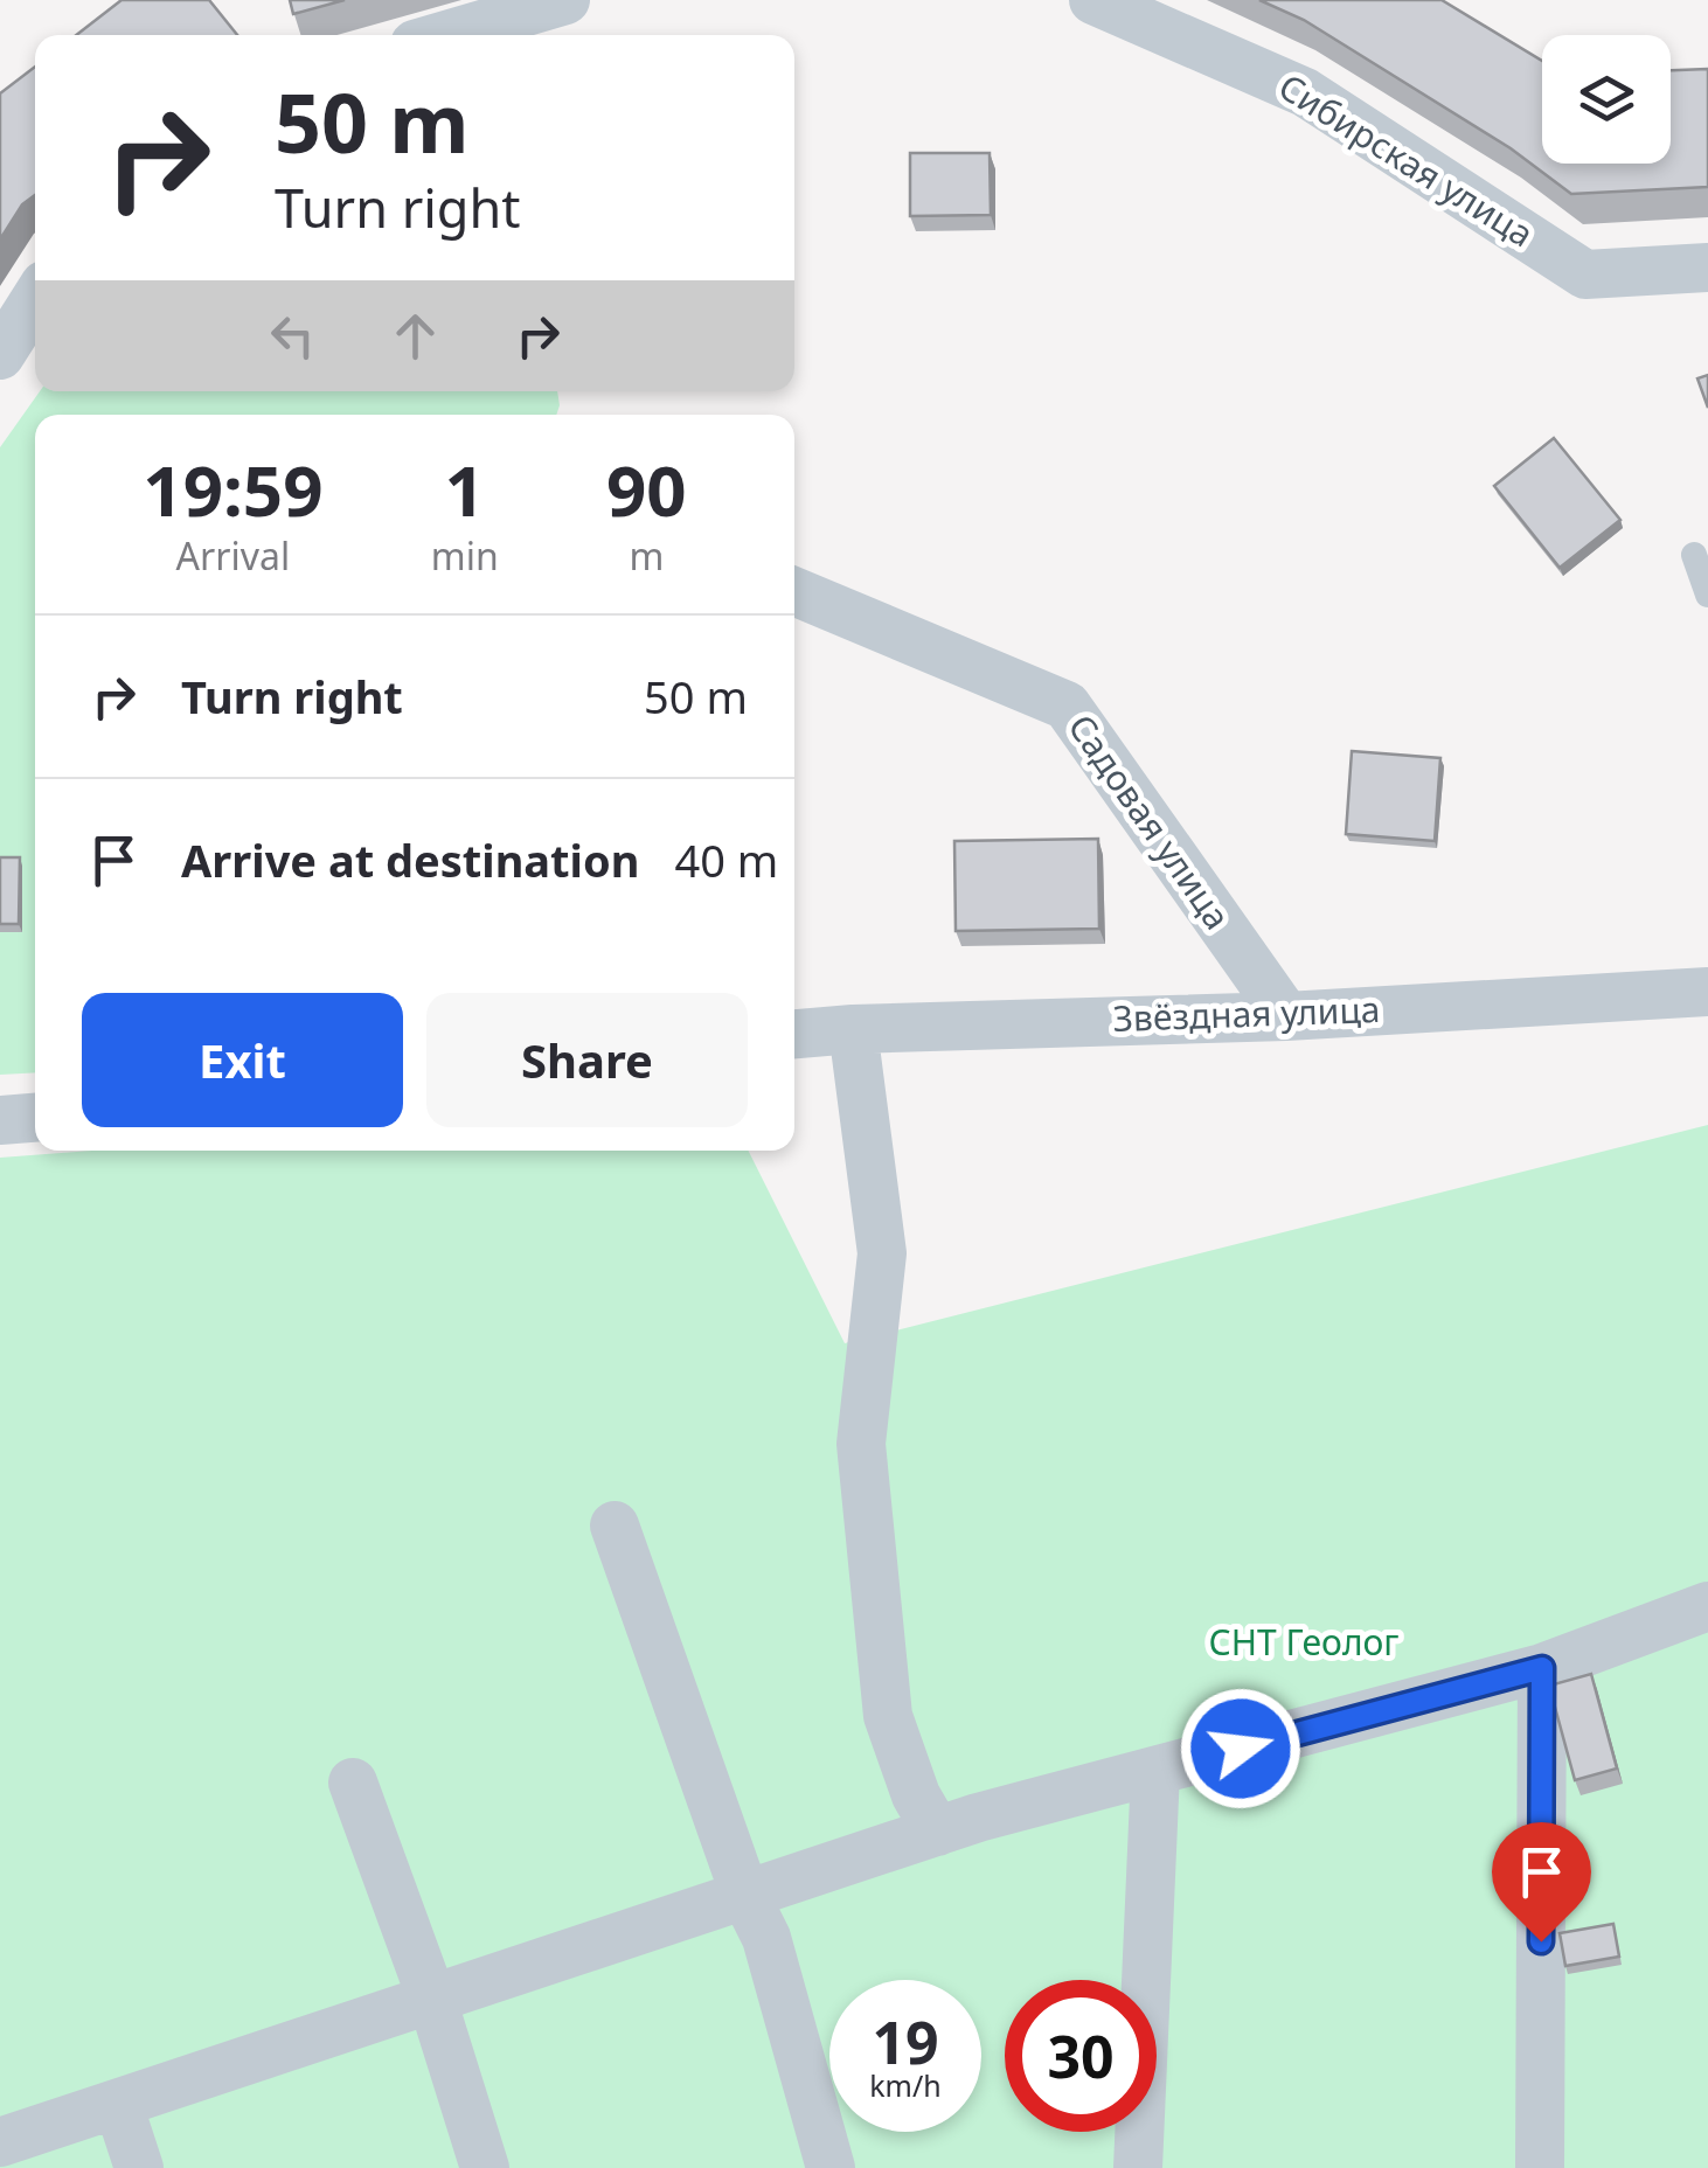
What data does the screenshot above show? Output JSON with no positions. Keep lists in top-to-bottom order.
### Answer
{
  "streets": {
    "street": ["Сибирская улица", "Садовая улица", "Звёздная улица"]
  },
  "crossings": [
    ["Садовая улица", "Звёздная улица"]
  ],
  "parks": ["СНТ Геолог"],
  "page": {
    "turn": ["50 m", "Turn right"],
    "eta": [
      "19:59",
      "Arrival",
      "1",
      "min",
      "90",
      "m"
    ],
    "list": [
      {
        "name": "Turn right",
        "value": "50 m"
      },
      {
        "name": "Arrive at destination",
        "value": "40 m"
      }
    ],
    "buttons": ["Exit", "Share"],
    "speed": "19 km/h",
    "limit": "30"
  }
}
